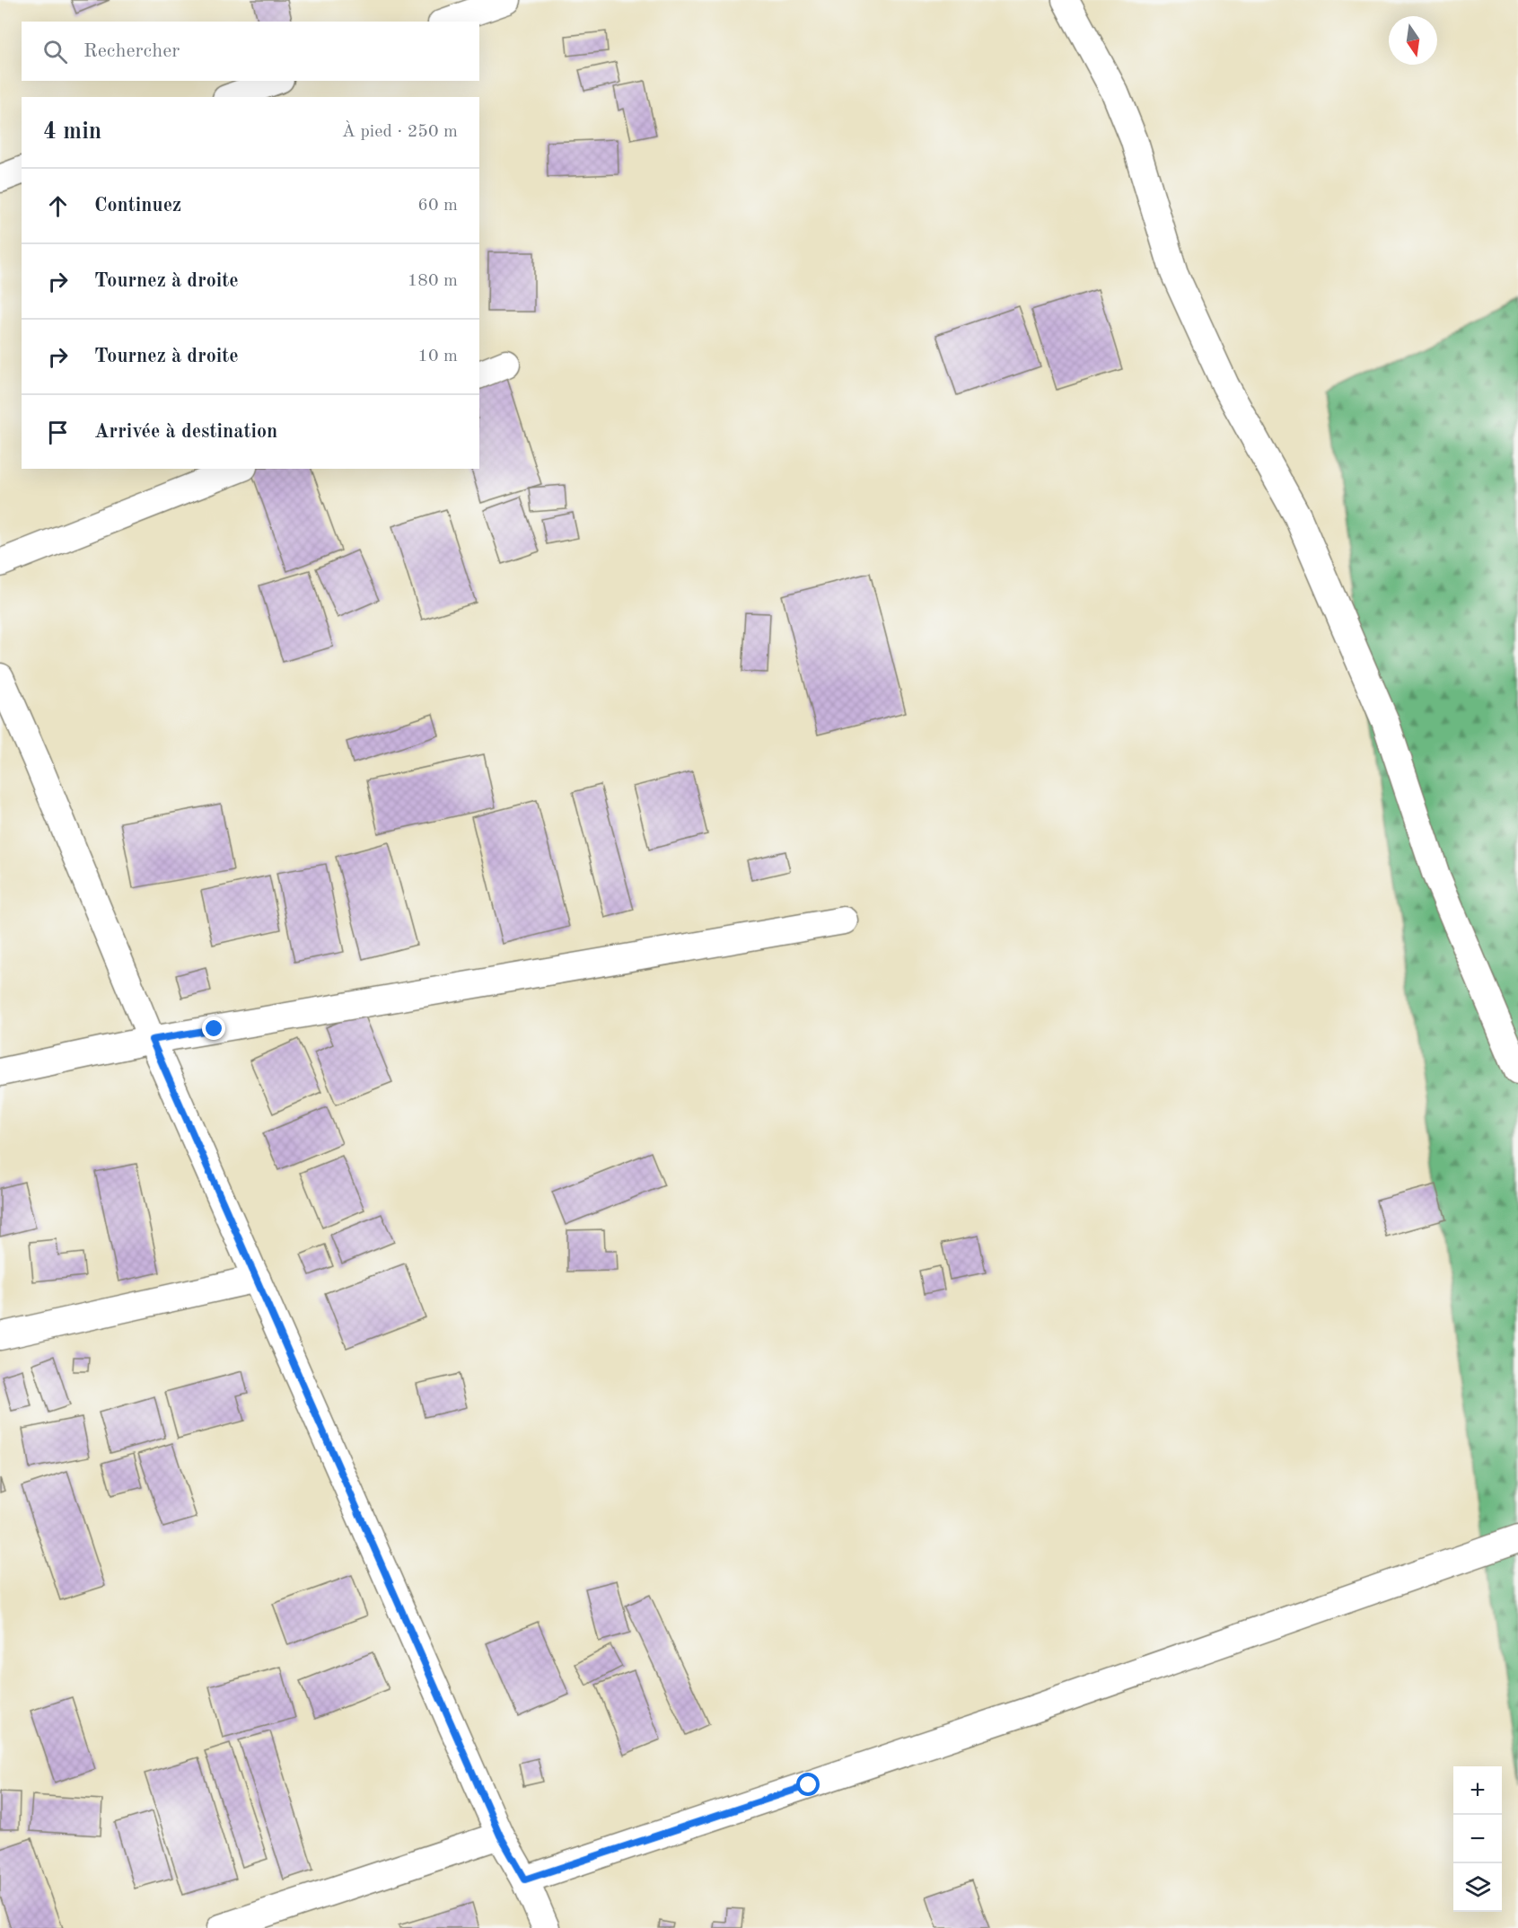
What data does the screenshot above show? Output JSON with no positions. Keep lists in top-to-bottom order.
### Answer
{
  "north": "bottom",
  "page": {
    "search": "Rechercher",
    "heading": ["4 min", "À pied · 250 m"],
    "list": [
      ["Continuez", "60 m"],
      ["Tournez à droite", "180 m"],
      ["Tournez à droite", "10 m"],
      "Arrivée à destination"
    ],
    "map_buttons": ["+", "−"]
  }
}
